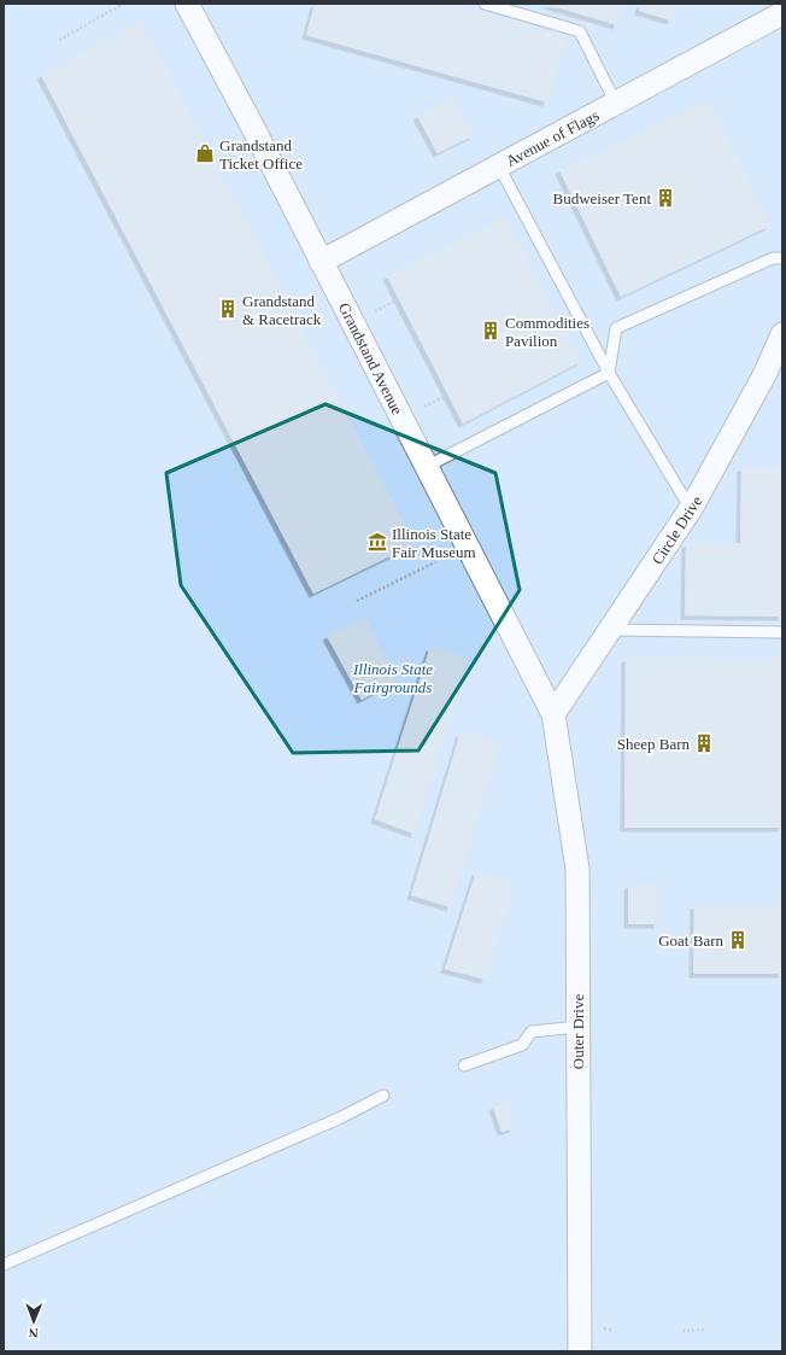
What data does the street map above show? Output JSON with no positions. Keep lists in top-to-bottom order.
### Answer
{
  "streets": {
    "street": [
      "Avenue of Flags",
      "Grandstand Avenue",
      "Circle Drive",
      "Outer Drive"
    ]
  },
  "crossings": [
    ["Avenue of Flags", "Grandstand Avenue"],
    ["Grandstand Avenue", "Circle Drive"],
    ["Grandstand Avenue", "Outer Drive"],
    ["Circle Drive", "Outer Drive"]
  ],
  "parks": ["Illinois State Fairgrounds"],
  "places": {
    "shop": ["Grandstand Ticket Office"],
    "building": [
      "Budweiser Tent",
      "Grandstand & Racetrack",
      "Commodities Pavilion",
      "Sheep Barn",
      "Goat Barn"
    ],
    "museum": ["Illinois State Fair Museum"]
  },
  "north": "bottom"
}
